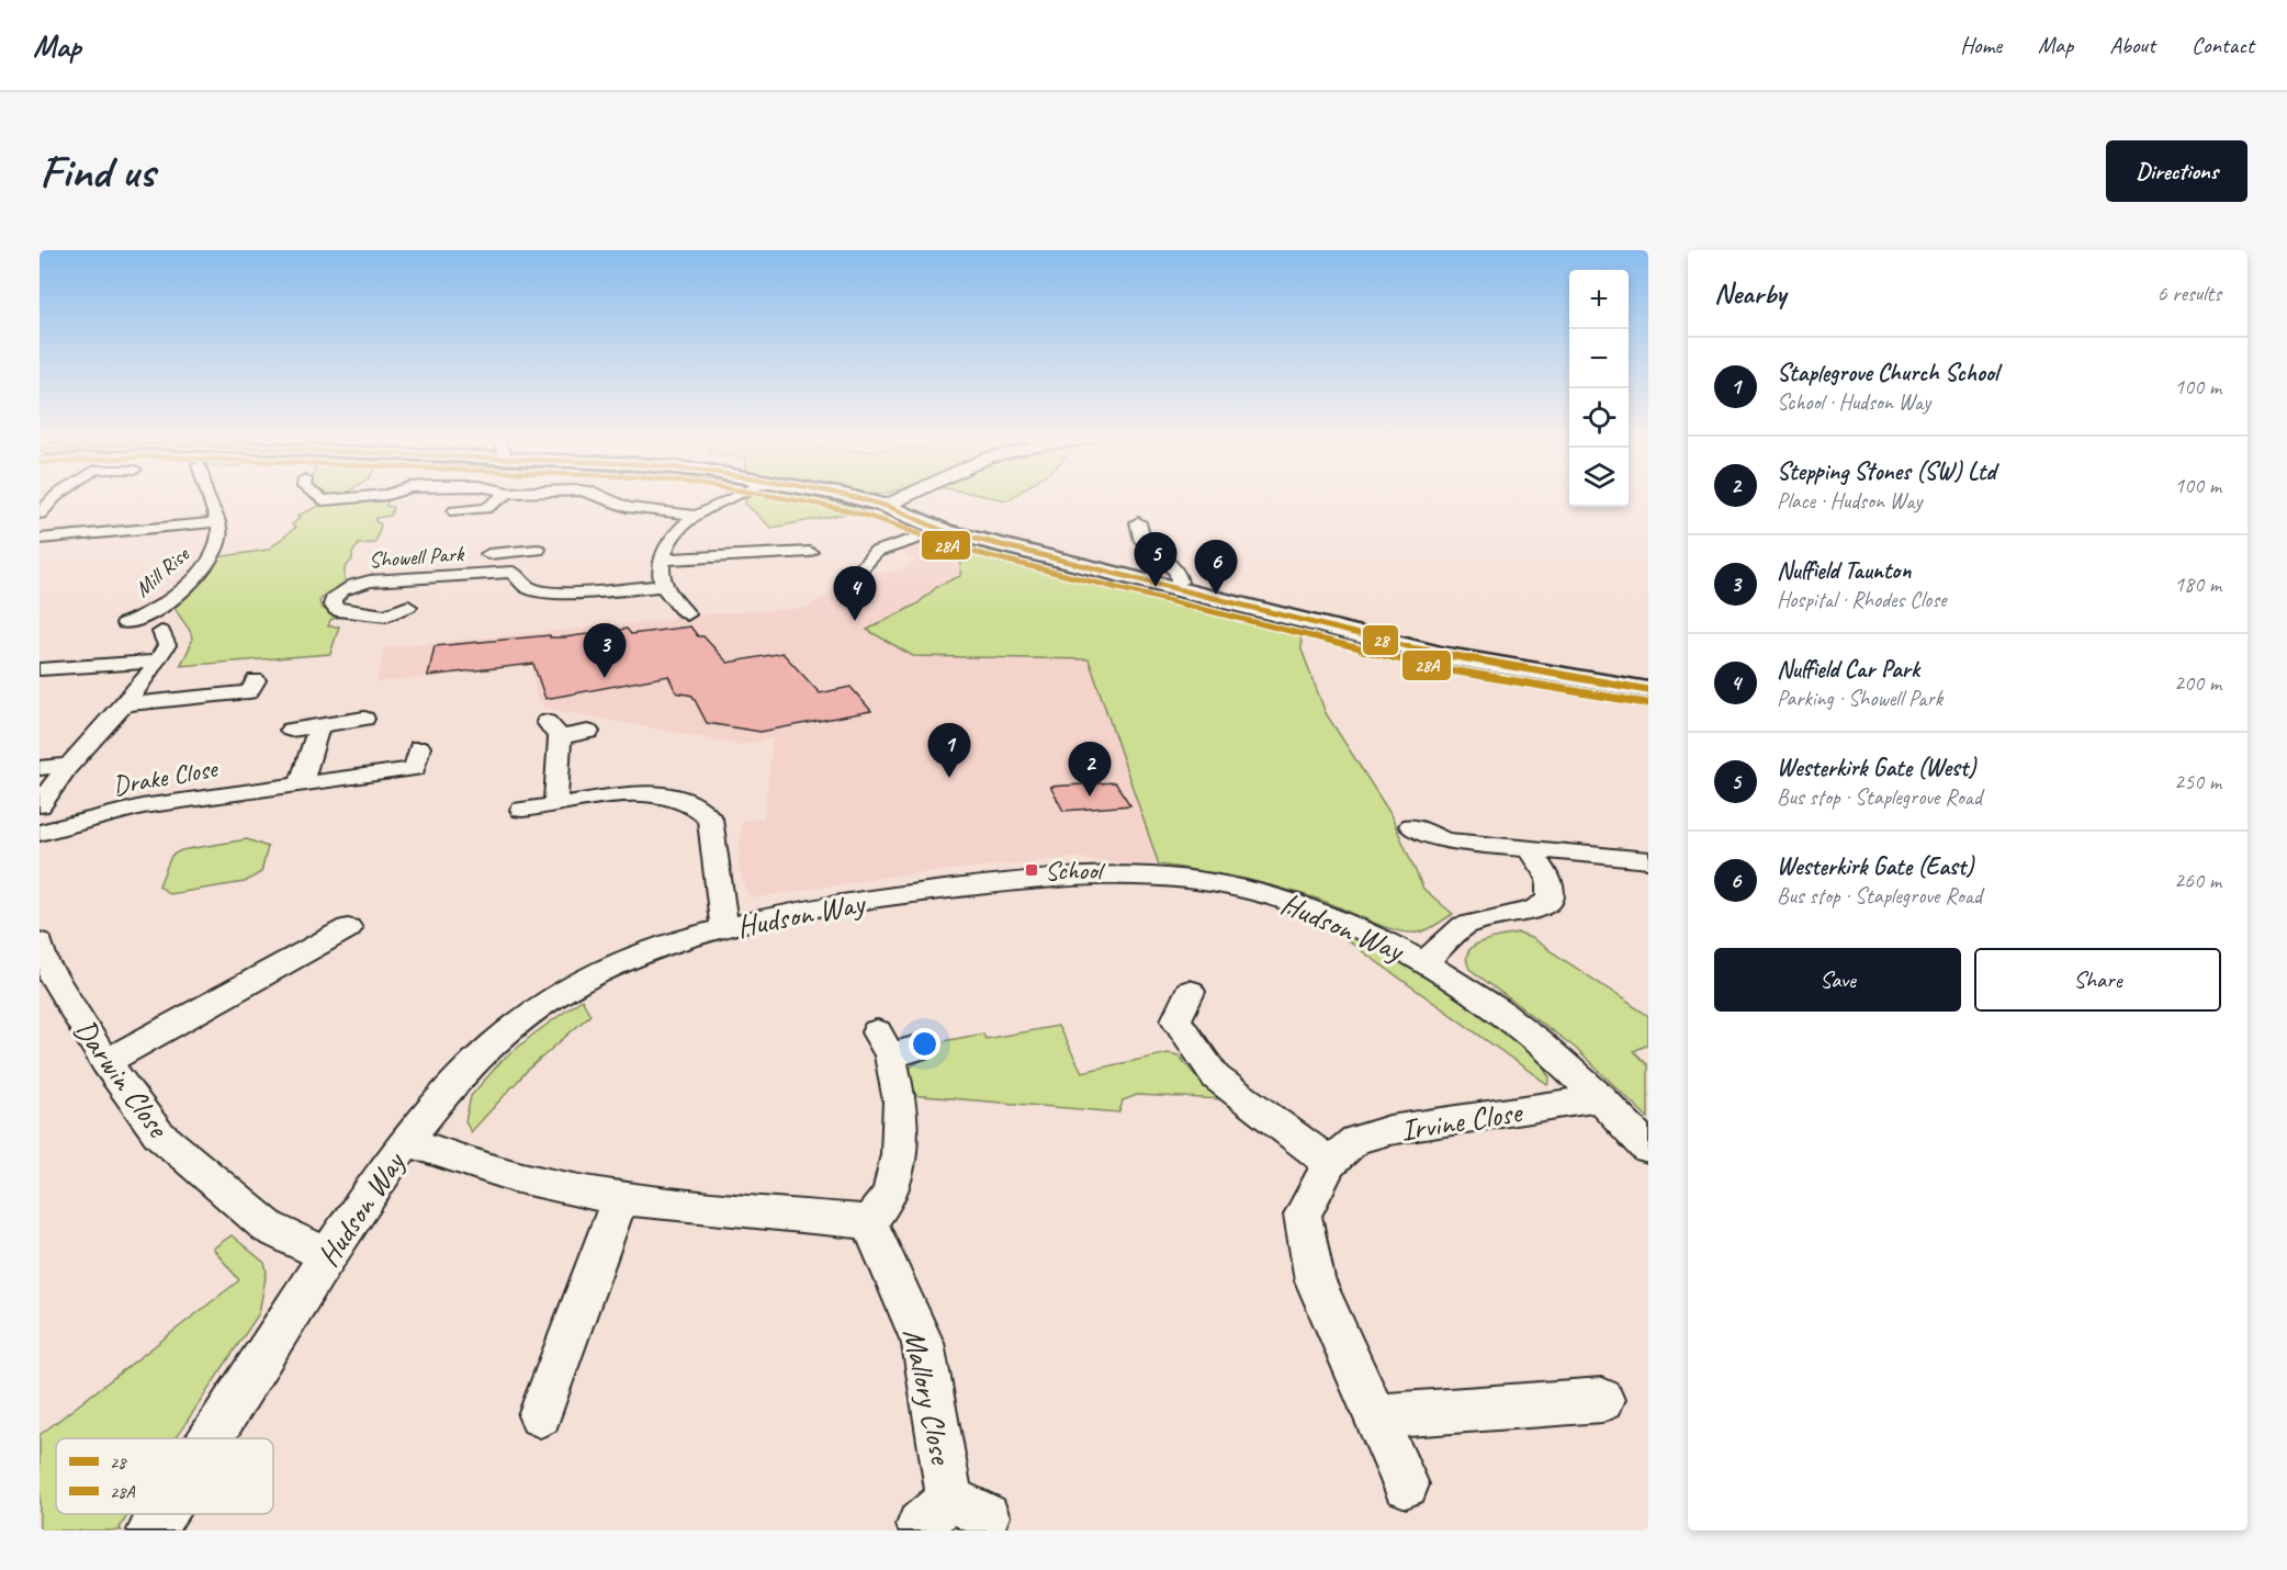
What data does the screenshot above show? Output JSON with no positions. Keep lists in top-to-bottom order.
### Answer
{
  "streets": {
    "street": [
      "Showell Park",
      "Mill Rise",
      "Drake Close",
      "Hudson Way",
      "Darwin Close",
      "Irvine Close",
      "Mallory Close"
    ]
  },
  "crossings": [
    ["Hudson Way", "Darwin Close"],
    ["Hudson Way", "Irvine Close"]
  ],
  "places": {
    "transit": ["School"]
  },
  "lines": ["transit line 28", "transit line 28A"],
  "legend": ["28", "28A"],
  "page": {
    "header": "Map",
    "nav": [
      "Home",
      "Map",
      "About",
      "Contact"
    ],
    "buttons": [
      "Directions",
      ["Save", "Share"]
    ],
    "title": "Find us",
    "heading": ["Nearby", "6 results"],
    "map_buttons": ["+", "−"],
    "list": [
      {
        "mark": "1",
        "name": "Staplegrove Church School",
        "note": "School · Hudson Way",
        "value": "100 m"
      },
      {
        "mark": "2",
        "name": "Stepping Stones (SW) Ltd",
        "note": "Place · Hudson Way",
        "value": "100 m"
      },
      {
        "mark": "3",
        "name": "Nuffield Taunton",
        "note": "Hospital · Rhodes Close",
        "value": "180 m"
      },
      {
        "mark": "4",
        "name": "Nuffield Car Park",
        "note": "Parking · Showell Park",
        "value": "200 m"
      },
      {
        "mark": "5",
        "name": "Westerkirk Gate (West)",
        "note": "Bus stop · Staplegrove Road",
        "value": "250 m"
      },
      {
        "mark": "6",
        "name": "Westerkirk Gate (East)",
        "note": "Bus stop · Staplegrove Road",
        "value": "260 m"
      }
    ],
    "pins": [
      "5",
      "6",
      "4",
      "3",
      "1",
      "2"
    ]
  }
}
